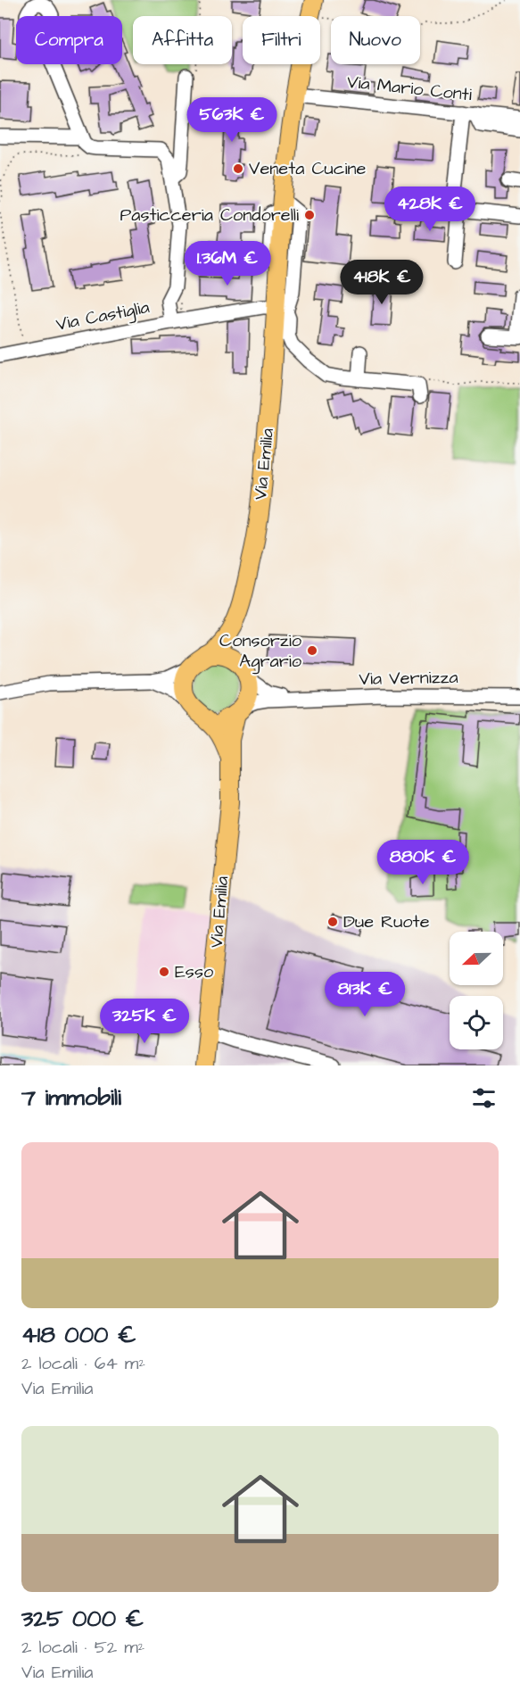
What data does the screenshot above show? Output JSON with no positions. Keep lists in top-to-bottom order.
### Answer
{
  "streets": {
    "main road": ["Via Emilia"],
    "street": ["Via Mario Conti", "Via Castiglia", "Via Vernizza"]
  },
  "crossings": [
    ["Via Mario Conti", "Via Emilia"],
    ["Via Castiglia", "Via Emilia"],
    ["Via Emilia", "Via Vernizza"]
  ],
  "places": [
    "Veneta Cucine",
    "Pasticceria Condorelli",
    "Consorzio Agrario",
    "Due Ruote",
    "Esso"
  ],
  "north": "left",
  "page": {
    "chip": [
      "Compra",
      "Affitta",
      "Filtri",
      "Nuovo"
    ],
    "price": [
      "563K €",
      "428K €",
      "1.36M €",
      "418K €",
      "880K €",
      "813K €",
      "325K €"
    ],
    "heading": "7 immobili",
    "list": [
      {
        "name": "418 000 €",
        "note": "2 locali · 64 m² · Via Emilia"
      },
      {
        "name": "325 000 €",
        "note": "2 locali · 52 m² · Via Emilia"
      }
    ]
  }
}
